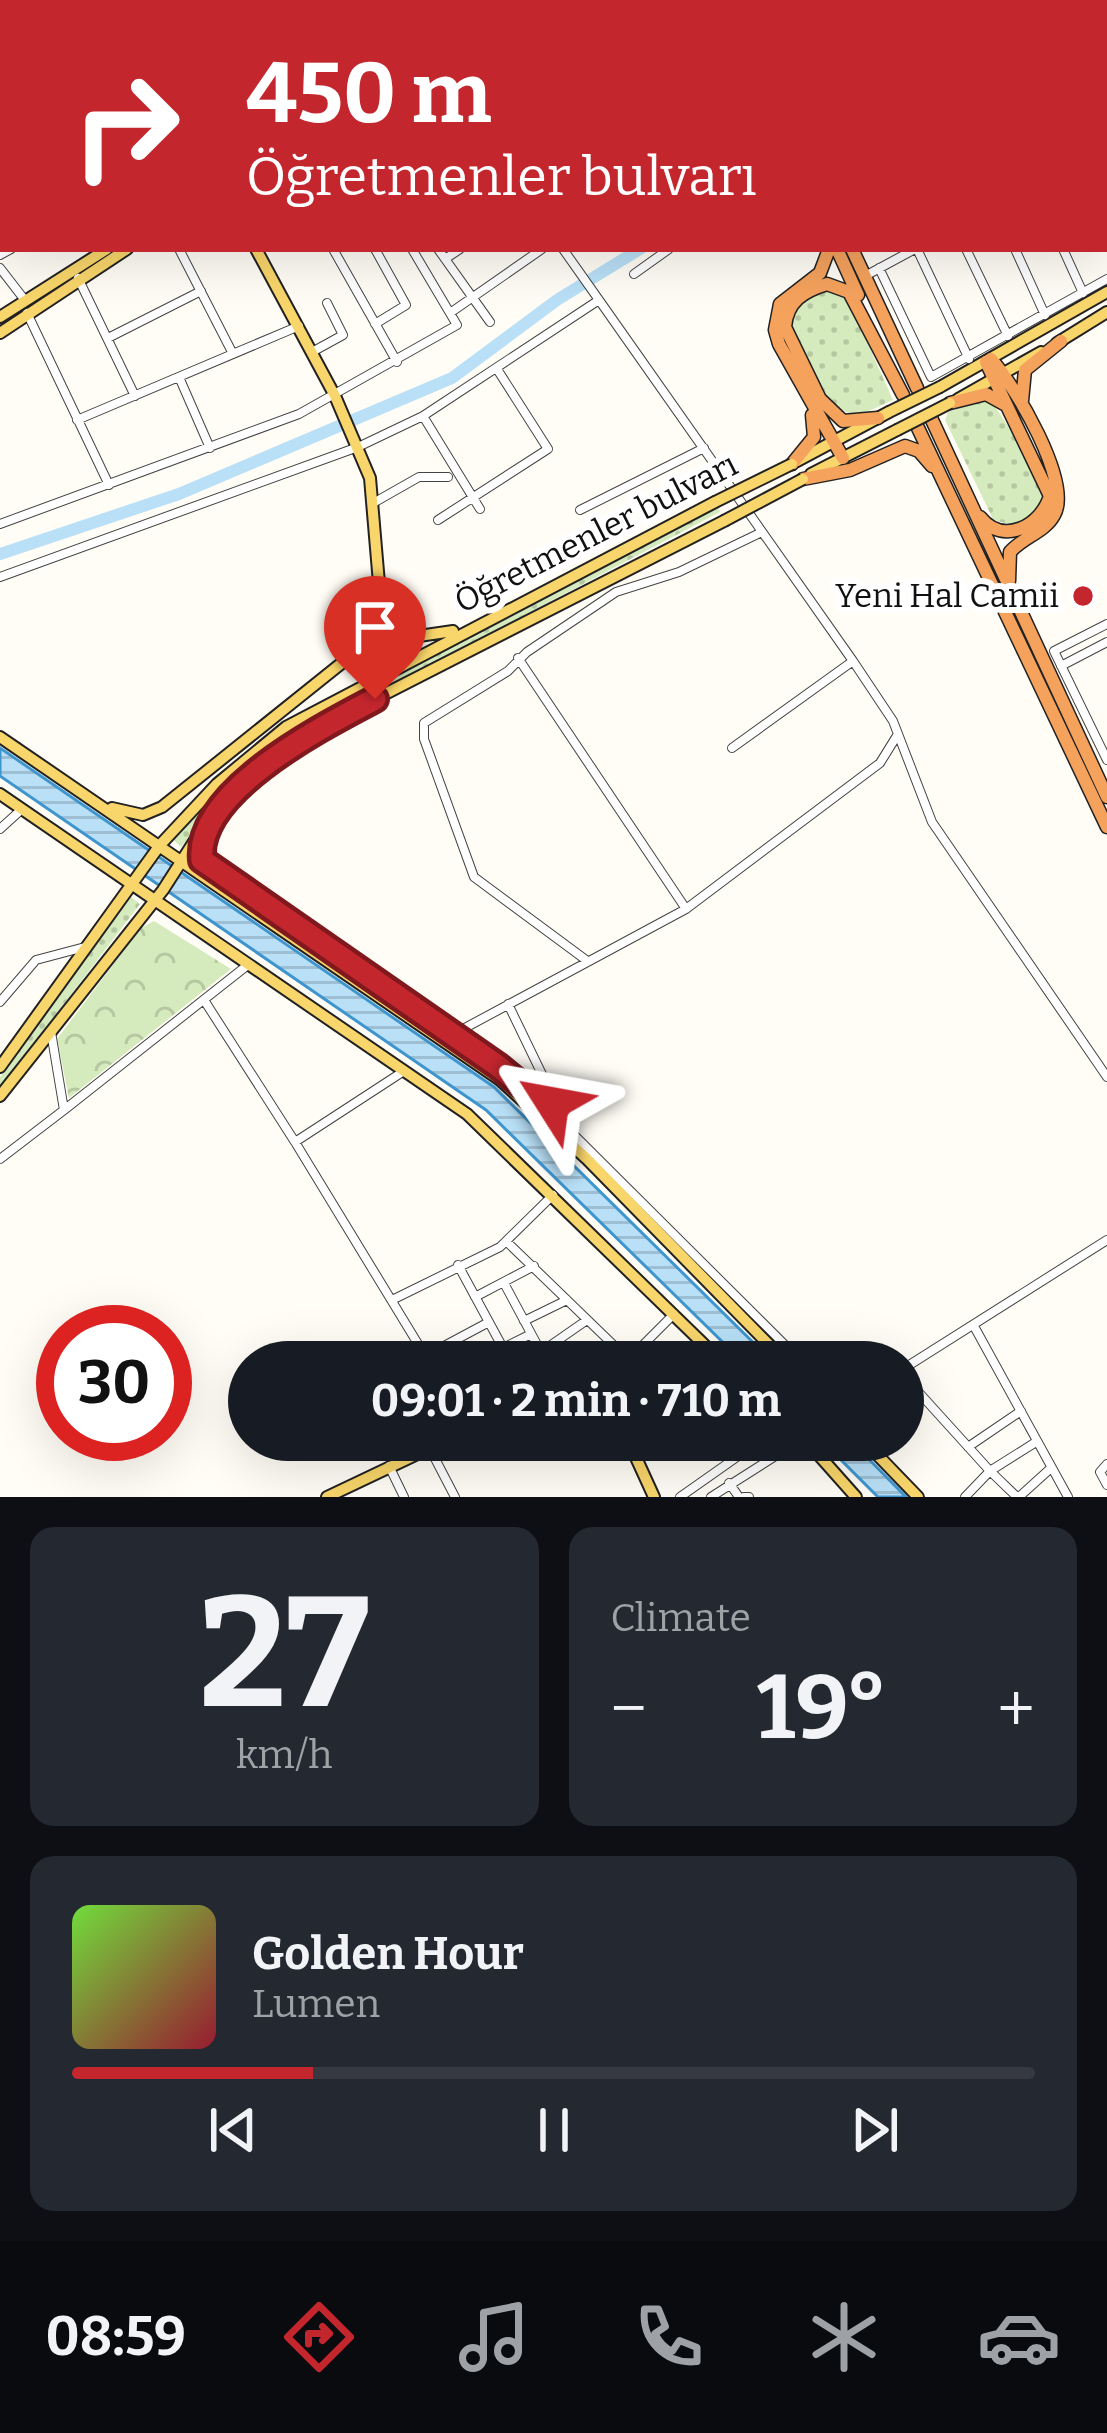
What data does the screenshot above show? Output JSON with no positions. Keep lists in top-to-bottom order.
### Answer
{
  "streets": {
    "main road": ["Öğretmenler bulvarı"]
  },
  "places": ["Yeni Hal Camii"],
  "page": {
    "turn": ["450 m", "Öğretmenler bulvarı"],
    "limit": "30",
    "trip": "09:01 · 2 min · 710 m",
    "tile": [
      ["27", "km/h"],
      "Climate"
    ],
    "heat": ["−", "19°", "+"],
    "song": ["Golden Hour", "Lumen"],
    "tabs": "08:59"
  }
}
